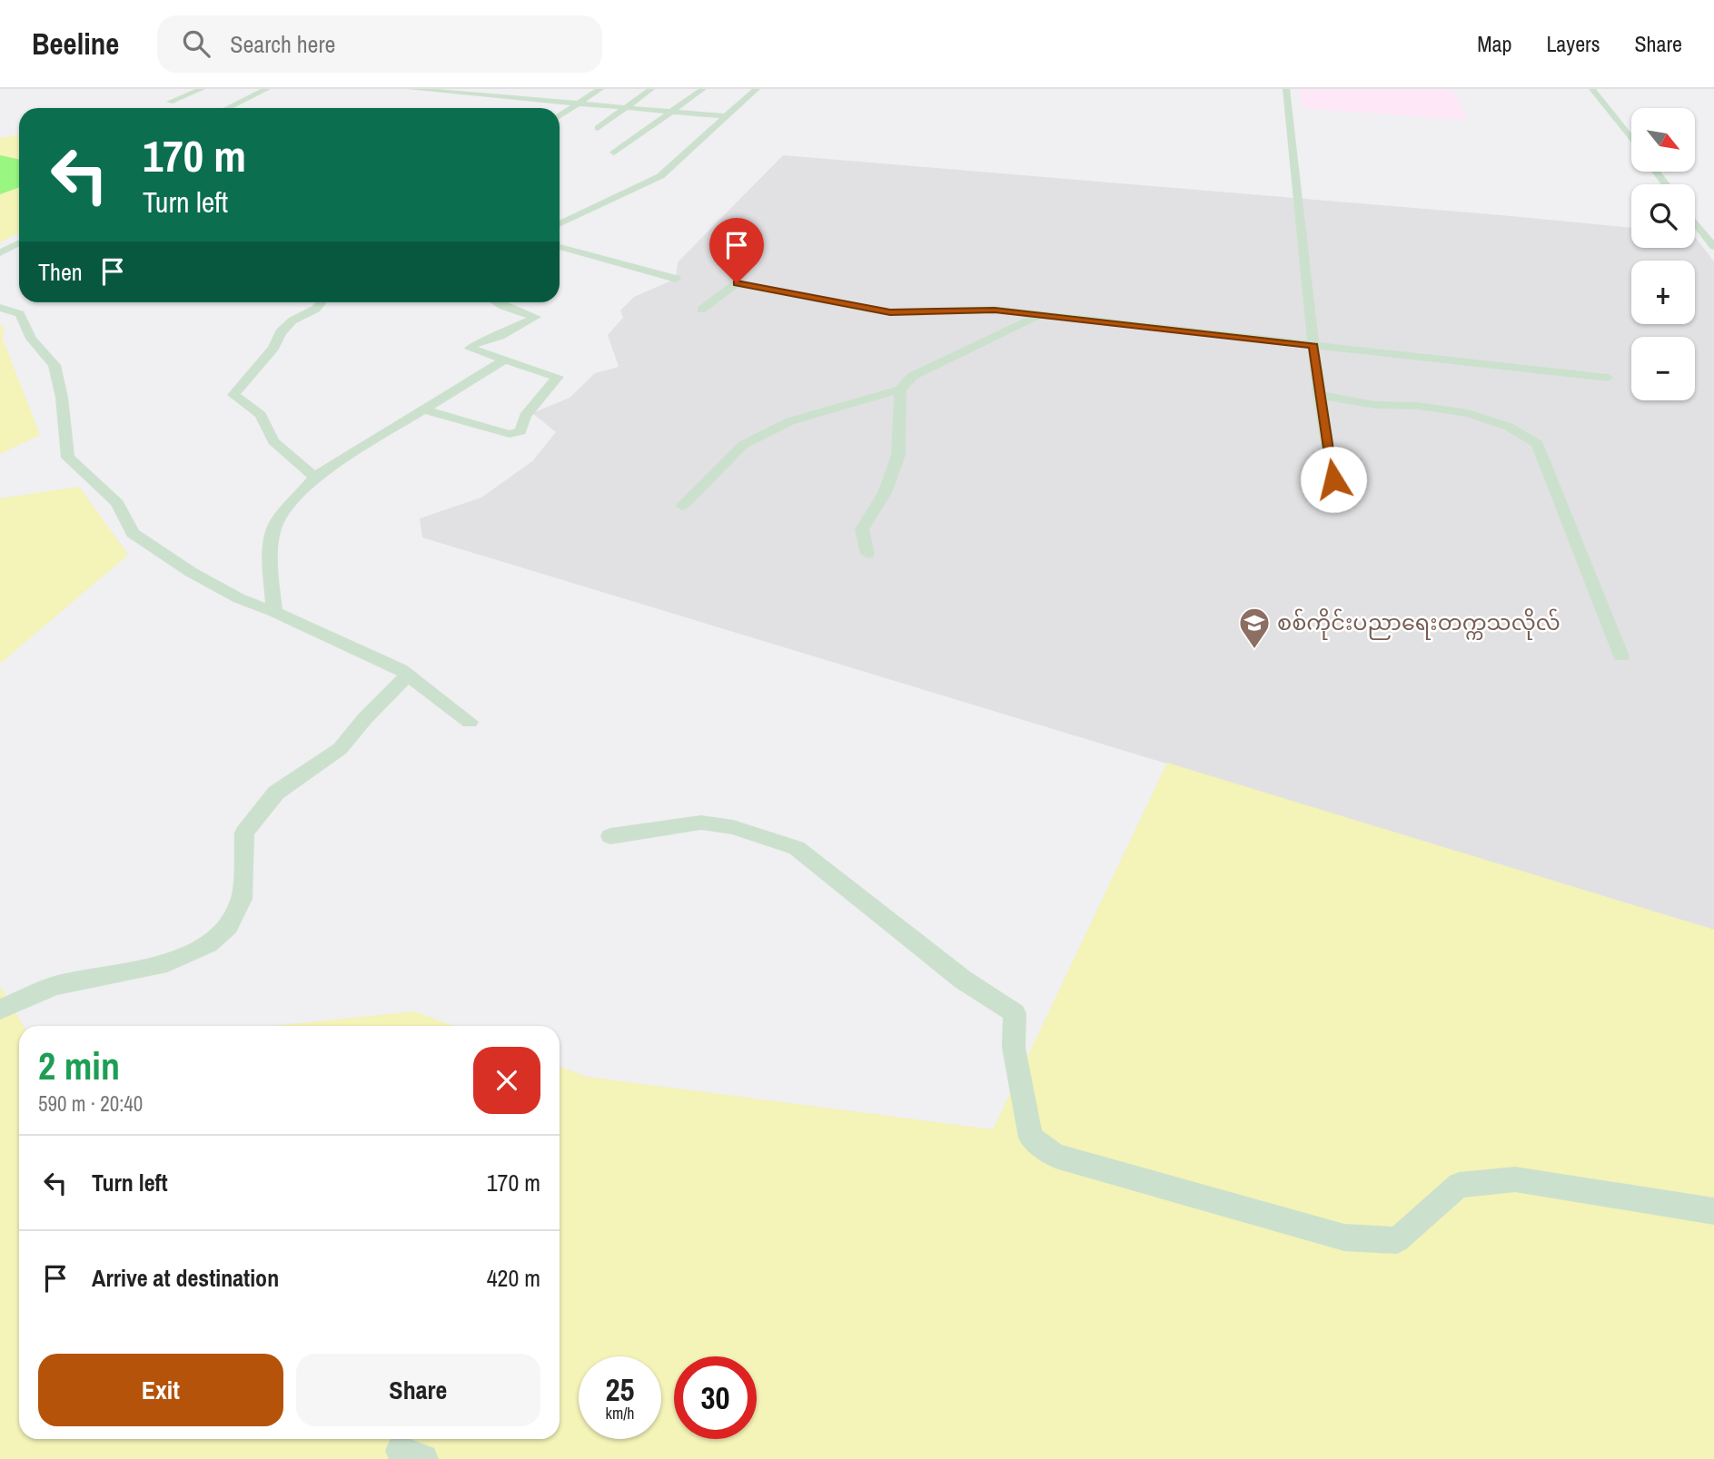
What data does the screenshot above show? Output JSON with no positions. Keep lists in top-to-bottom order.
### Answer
{
  "places": {
    "school or university": ["စစ်ကိုင်းပညာရေးတက္ကသလိုလ်"]
  },
  "north": "bottom right",
  "page": {
    "header": "Beeline",
    "search": "Search here",
    "nav": ["Map", "Layers", "Share"],
    "map_buttons": ["+", "−"],
    "turn": ["170 m", "Turn left"],
    "then": "Then",
    "heading": ["2 min", "590 m · 20:40"],
    "list": [
      {
        "name": "Turn left",
        "value": "170 m"
      },
      {
        "name": "Arrive at destination",
        "value": "420 m"
      }
    ],
    "buttons": ["Exit", "Share"],
    "speed": "25 km/h",
    "limit": "30"
  }
}
